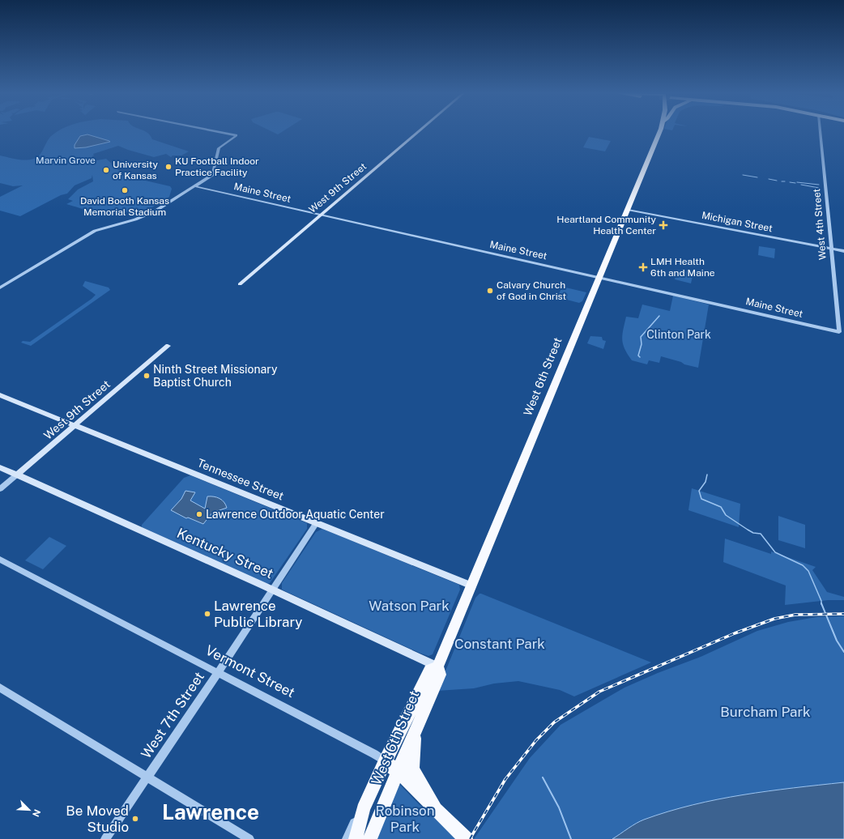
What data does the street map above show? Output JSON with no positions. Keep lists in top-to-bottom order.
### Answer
{
  "streets": {
    "highway": ["West 6th Street", "Vermont Street"],
    "main road": ["West 9th Street", "Tennessee Street", "Kentucky Street"],
    "street": [
      "Maine Street",
      "Michigan Street",
      "West 4th Street",
      "West 7th Street"
    ]
  },
  "crossings": [
    ["West 9th Street", "Maine Street"],
    ["West 9th Street", "Tennessee Street"],
    ["West 9th Street", "Kentucky Street"],
    ["Maine Street", "West 4th Street"],
    ["Maine Street", "West 6th Street"],
    ["Michigan Street", "West 4th Street"],
    ["Michigan Street", "West 6th Street"],
    ["West 6th Street", "Tennessee Street"],
    ["West 6th Street", "Kentucky Street"],
    ["West 6th Street", "Vermont Street"],
    ["Tennessee Street", "West 7th Street"],
    ["Kentucky Street", "West 7th Street"],
    ["Vermont Street", "West 7th Street"]
  ],
  "districts": ["Lawrence"],
  "parks": [
    "Marvin Grove",
    "Clinton Park",
    "Watson Park",
    "Constant Park",
    "Burcham Park",
    "Robinson Park"
  ],
  "places": {
    "other": [
      "KU Football Indoor Practice Facility",
      "University of Kansas",
      "David Booth Kansas Memorial Stadium",
      "Calvary Church of God in Christ",
      "Ninth Street Missionary Baptist Church",
      "Lawrence Outdoor Aquatic Center",
      "Lawrence Public Library",
      "Be Moved Studio"
    ],
    "health": ["Heartland Community Health Center", "LMH Health 6th and Maine"]
  },
  "north": "bottom right"
}
